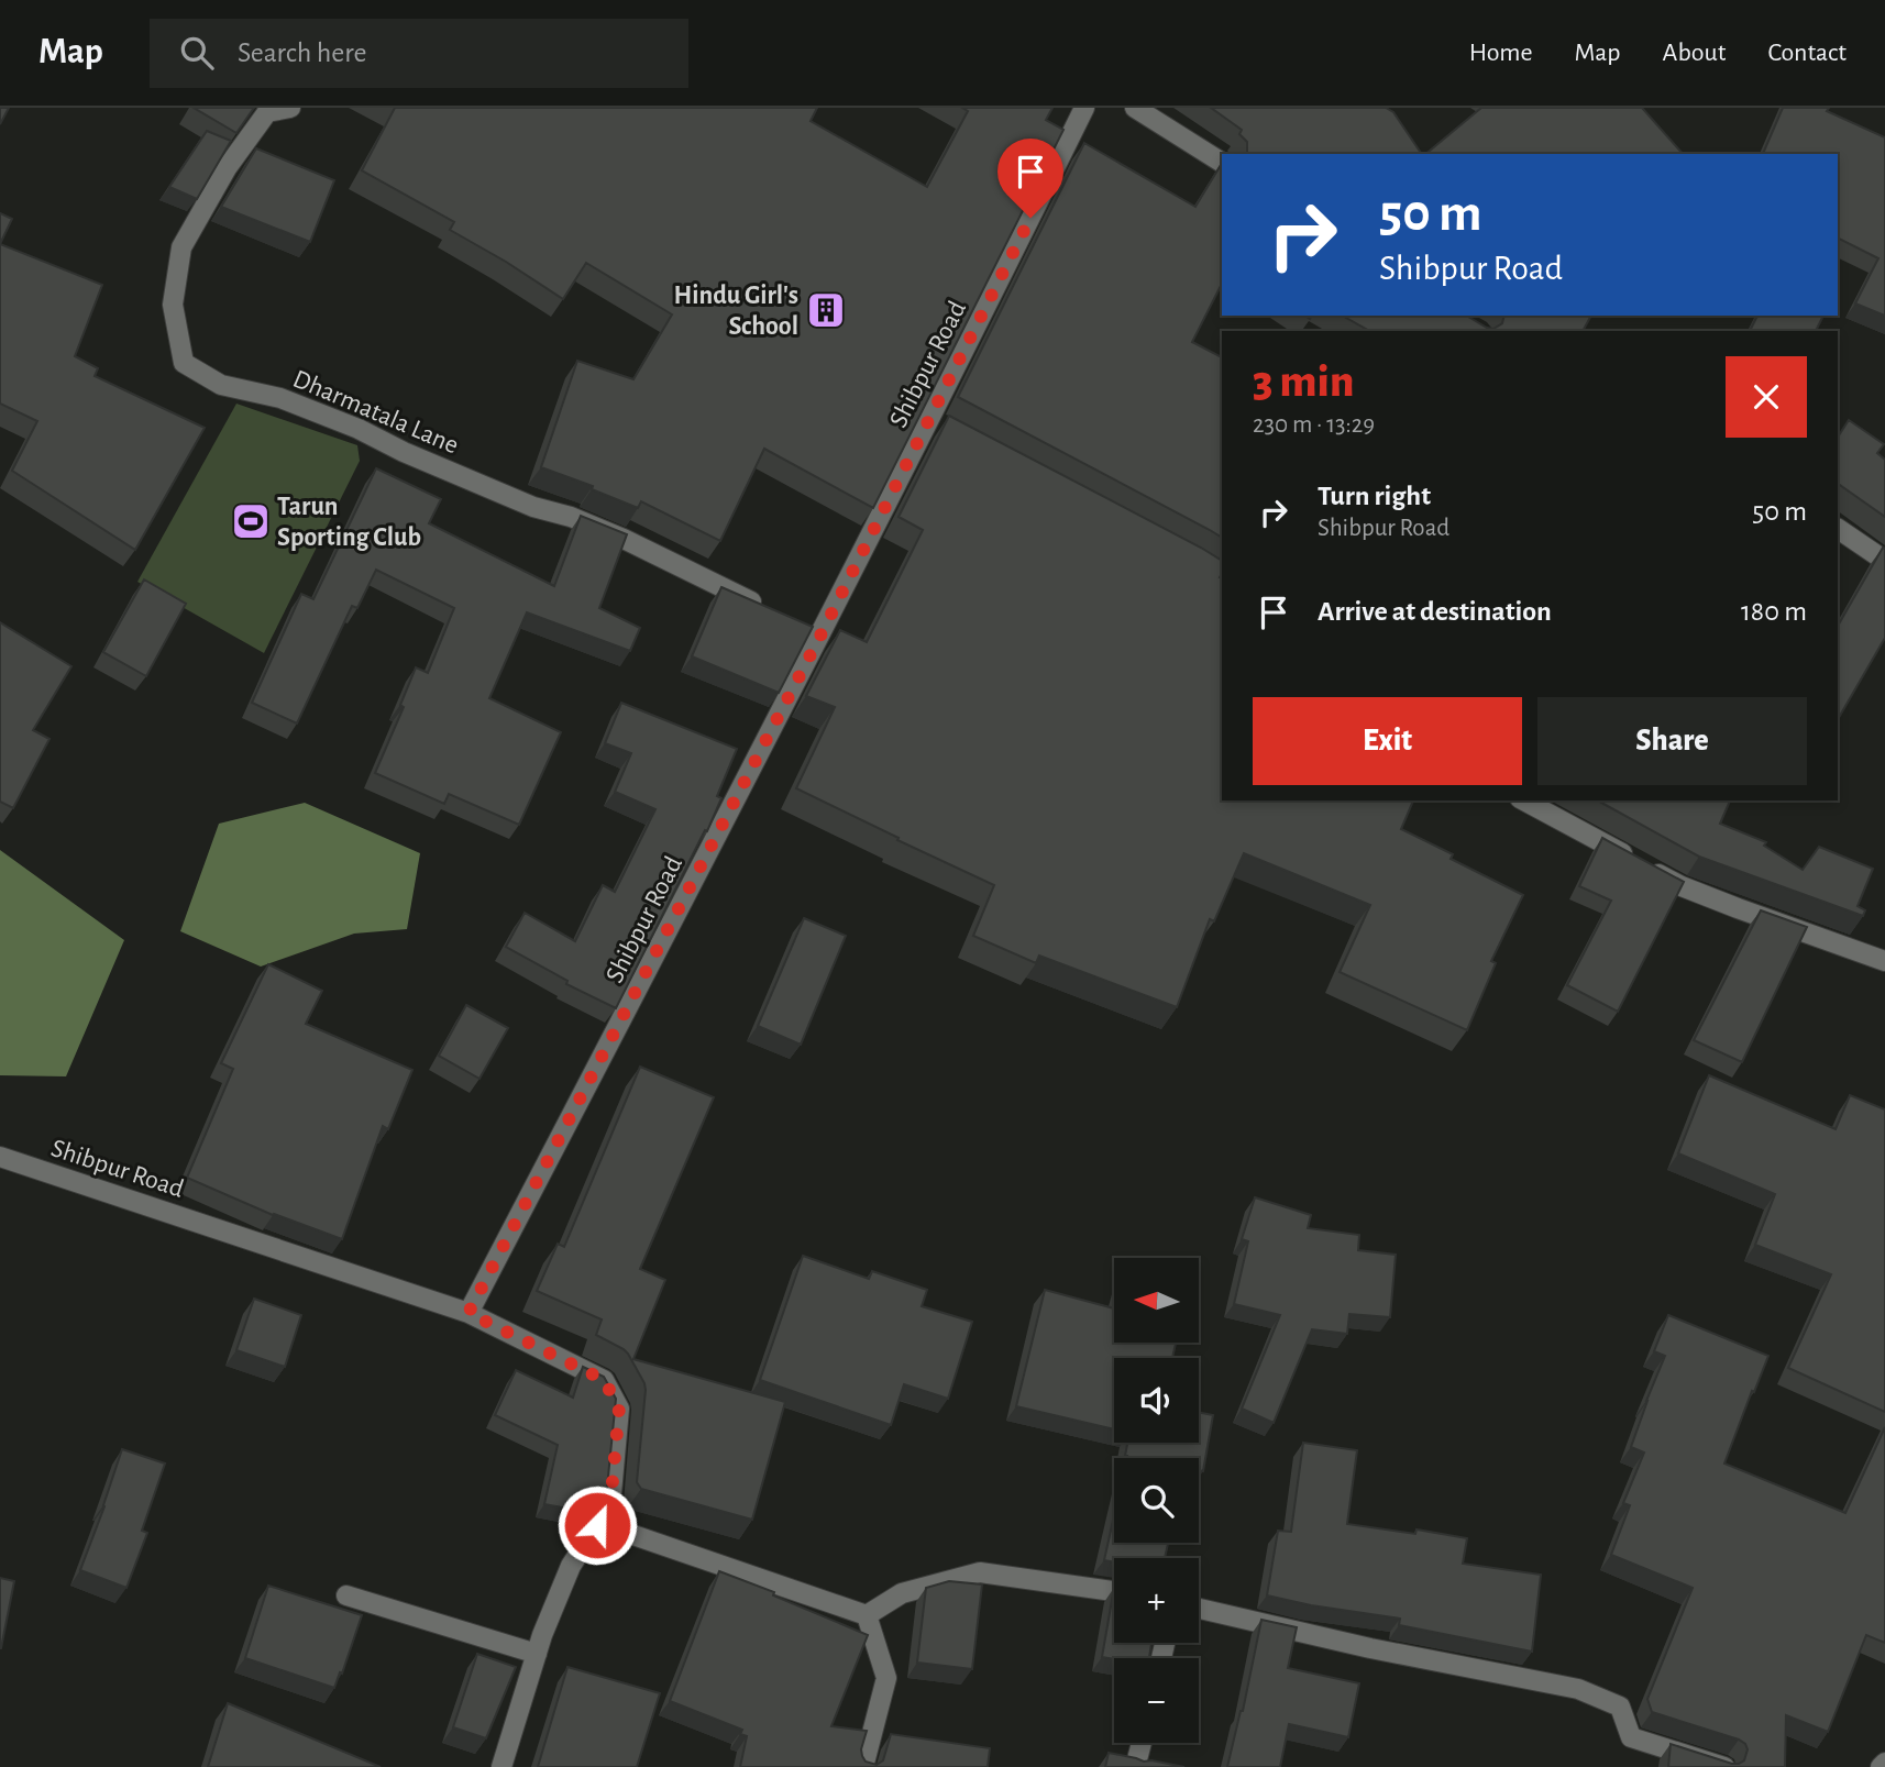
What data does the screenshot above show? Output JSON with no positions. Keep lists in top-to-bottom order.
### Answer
{
  "streets": {
    "street": ["Shibpur Road", "Dharmatala Lane"]
  },
  "places": {
    "building": ["Hindu Girl's School"],
    "sports": ["Tarun Sporting Club"]
  },
  "north": "left",
  "page": {
    "header": "Map",
    "search": "Search here",
    "nav": [
      "Home",
      "Map",
      "About",
      "Contact"
    ],
    "turn": ["50 m", "Shibpur Road"],
    "heading": ["3 min", "230 m · 13:29"],
    "list": [
      {
        "name": "Turn right",
        "note": "Shibpur Road",
        "value": "50 m"
      },
      {
        "name": "Arrive at destination",
        "value": "180 m"
      }
    ],
    "buttons": ["Exit", "Share"],
    "map_buttons": ["+", "−"]
  }
}
